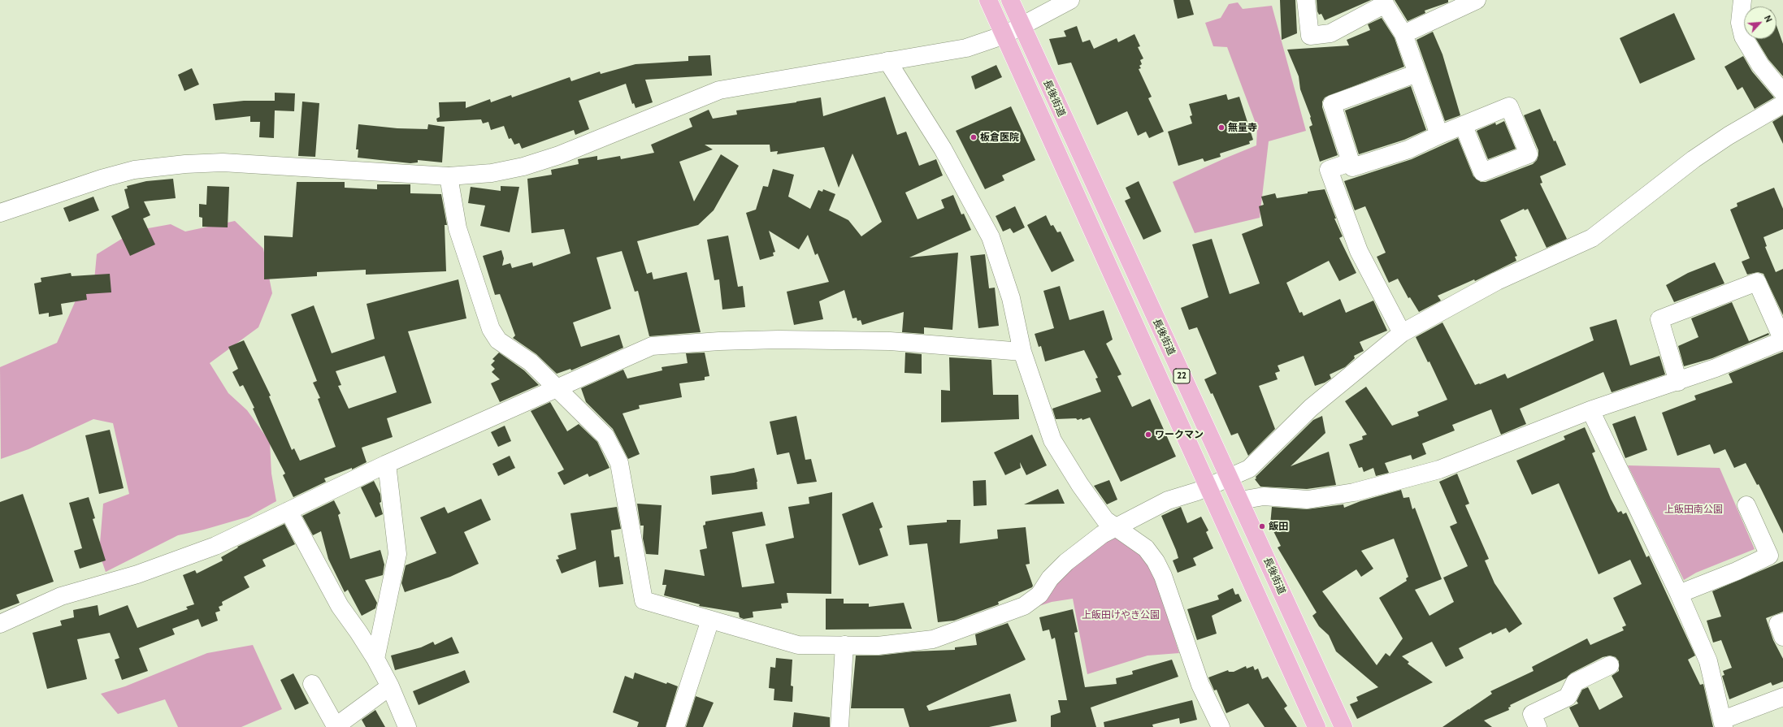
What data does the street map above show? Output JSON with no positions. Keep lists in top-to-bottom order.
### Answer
{
  "streets": {
    "main road": ["長後街道", "22"]
  },
  "parks": ["上飯田南公園", "上飯田けやき公園"],
  "places": [
    "無量寺",
    "板倉医院",
    "ワークマン",
    "飯田"
  ],
  "north": "top right"
}
